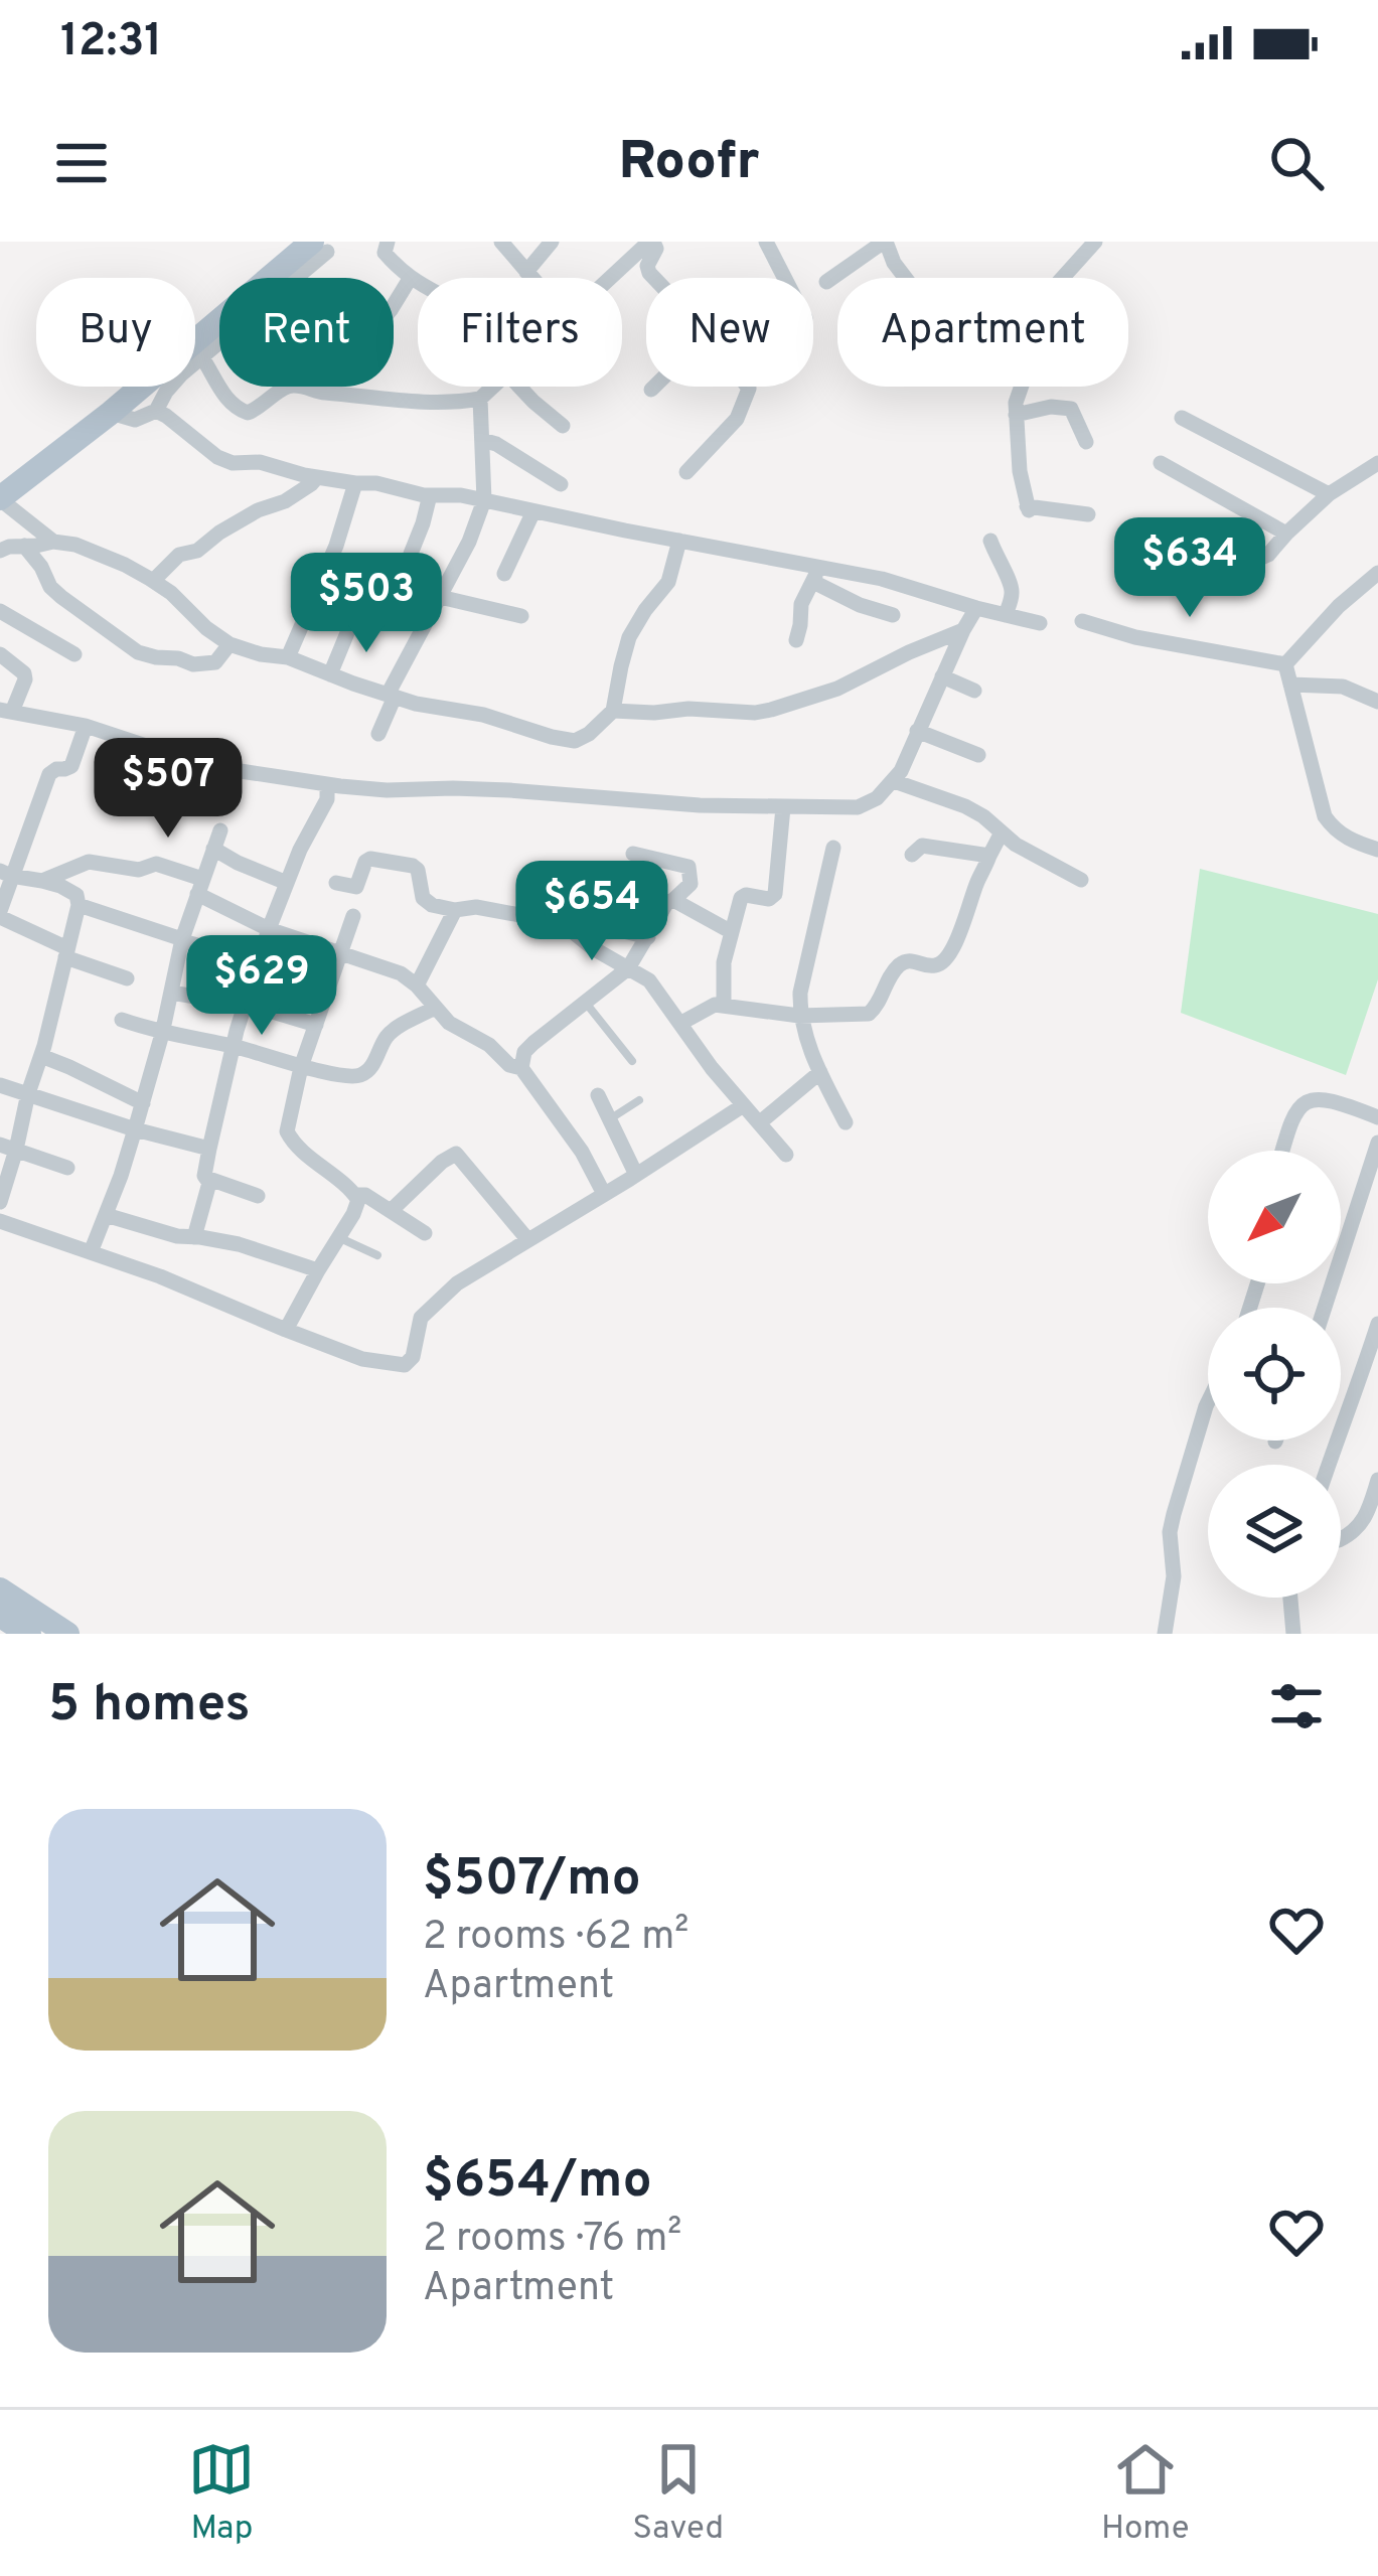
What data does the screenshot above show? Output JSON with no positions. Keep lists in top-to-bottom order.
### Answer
{
  "north": "bottom left",
  "page": {
    "status": "12:31",
    "header": "Roofr",
    "chip": [
      "Buy",
      "Rent",
      "Filters",
      "New",
      "Apartment"
    ],
    "price": [
      "$634",
      "$503",
      "$507",
      "$654",
      "$629"
    ],
    "heading": "5 homes",
    "list": [
      {
        "name": "$507/mo",
        "note": "2 rooms · 62 m² · Apartment"
      },
      {
        "name": "$654/mo",
        "note": "2 rooms · 76 m² · Apartment"
      }
    ],
    "tabs": ["Map", "Saved", "Home"]
  }
}
